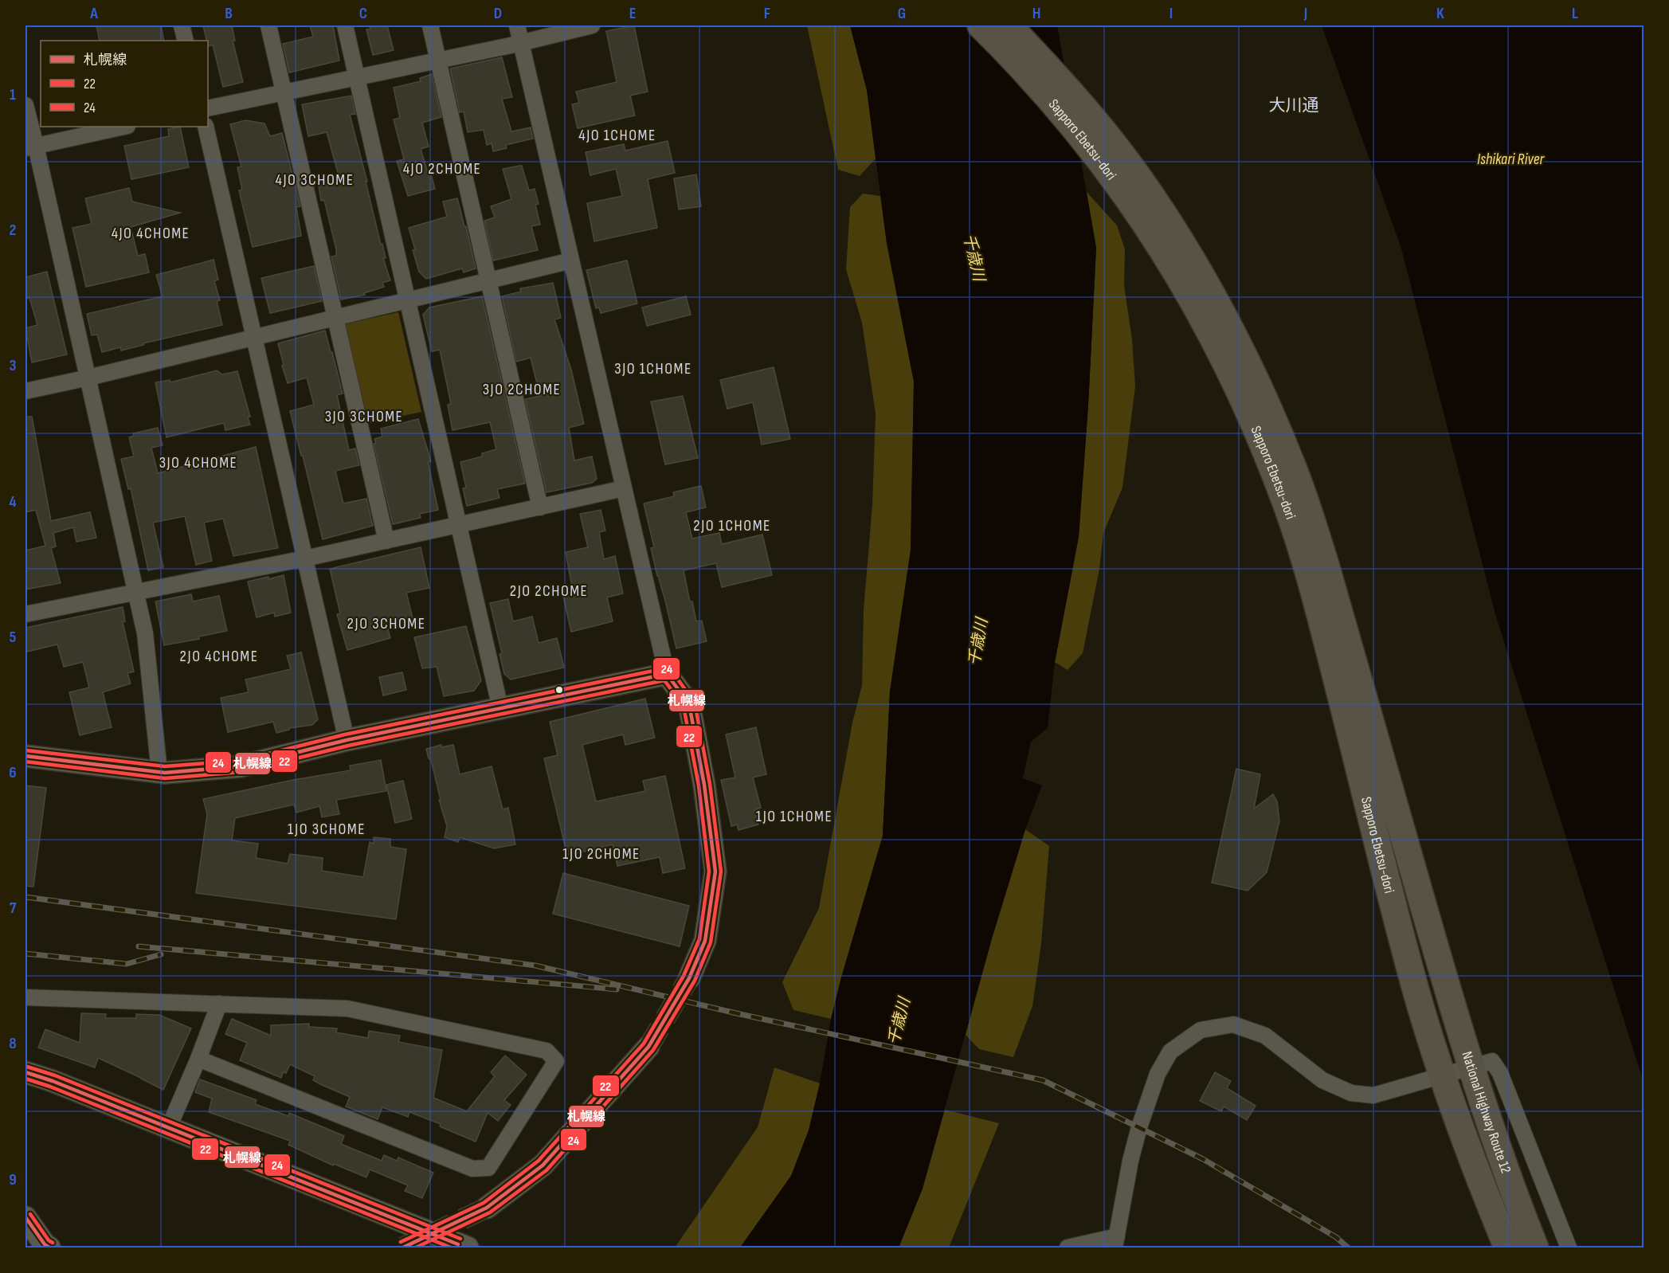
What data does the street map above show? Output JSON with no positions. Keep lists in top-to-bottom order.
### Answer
{
  "streets": {
    "highway": ["Sapporo Ebetsu-dori", "National Highway Route 12"]
  },
  "crossings": [
    ["Sapporo Ebetsu-dori", "National Highway Route 12"]
  ],
  "districts": [
    "大川通",
    "4JO 1CHOME",
    "4JO 2CHOME",
    "4JO 3CHOME",
    "4JO 4CHOME",
    "3JO 1CHOME",
    "3JO 2CHOME",
    "3JO 3CHOME",
    "3JO 4CHOME",
    "2JO 1CHOME",
    "2JO 2CHOME",
    "2JO 3CHOME",
    "2JO 4CHOME",
    "1JO 1CHOME",
    "1JO 3CHOME",
    "1JO 2CHOME"
  ],
  "water": ["Ishikari River", "千歳川"],
  "lines": ["transit line 24", "transit line 札幌線", "transit line 22"],
  "legend": ["札幌線", "22", "24"],
  "grid": {
    "columns": [
      "A",
      "B",
      "C",
      "D",
      "E",
      "F",
      "G",
      "H",
      "I",
      "J",
      "K",
      "L"
    ],
    "rows": [
      "1",
      "2",
      "3",
      "4",
      "5",
      "6",
      "7",
      "8",
      "9"
    ]
  }
}
